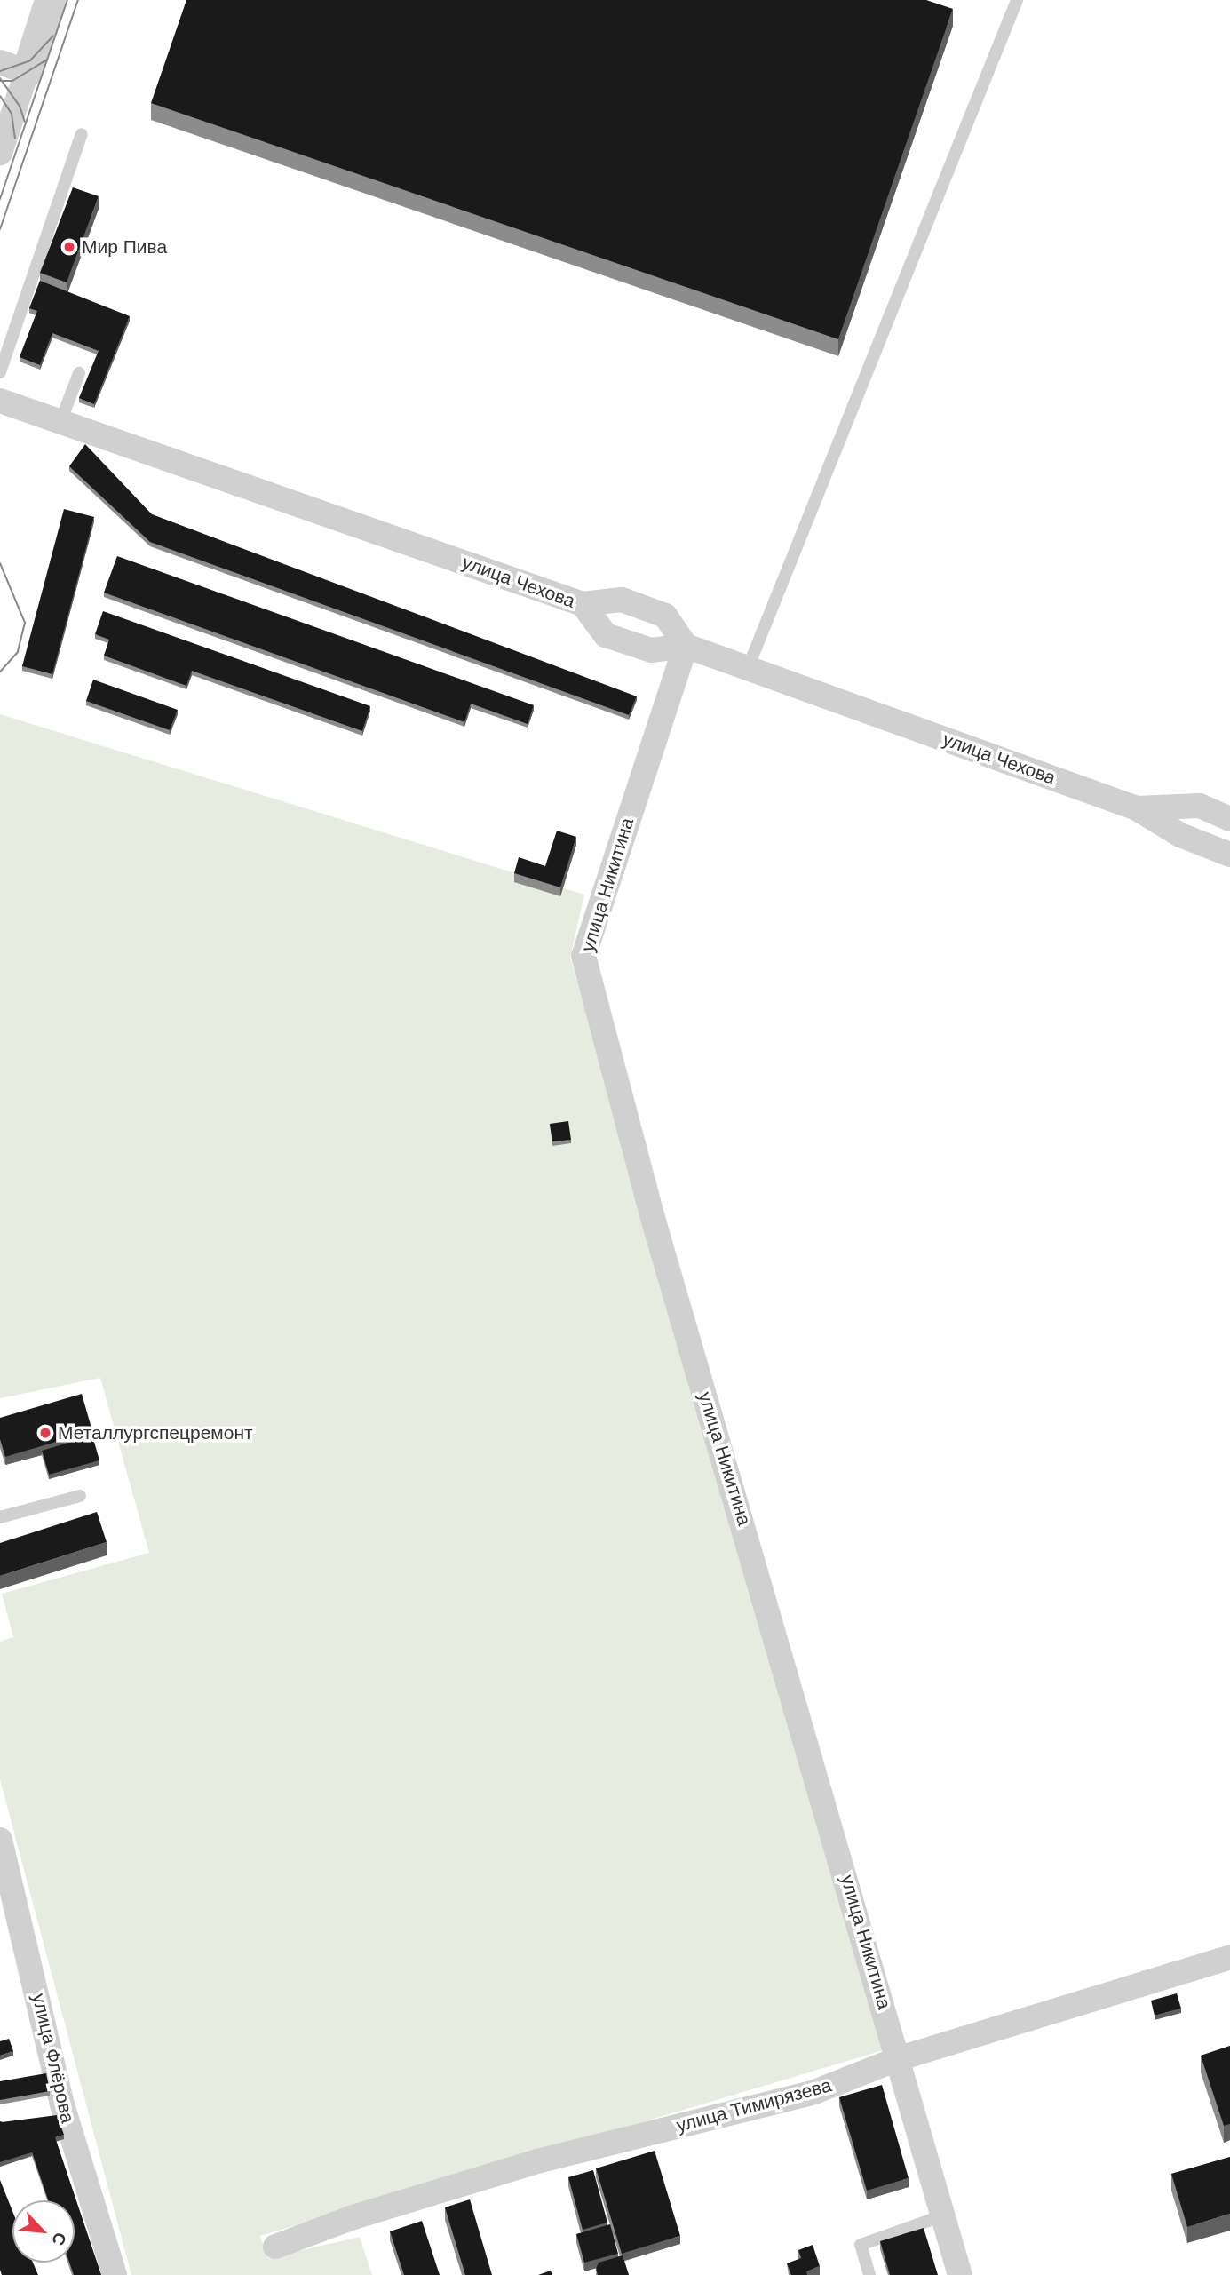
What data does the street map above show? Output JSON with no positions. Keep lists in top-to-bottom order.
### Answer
{
  "streets": {
    "street": [
      "улица Чехова",
      "улица Никитина",
      "улица Флёрова",
      "улица Тимирязева"
    ]
  },
  "crossings": [
    ["улица Чехова", "улица Никитина"],
    ["улица Никитина", "улица Тимирязева"]
  ],
  "places": ["Мир Пива", "Металлургспецремонт"],
  "north": "bottom right"
}
